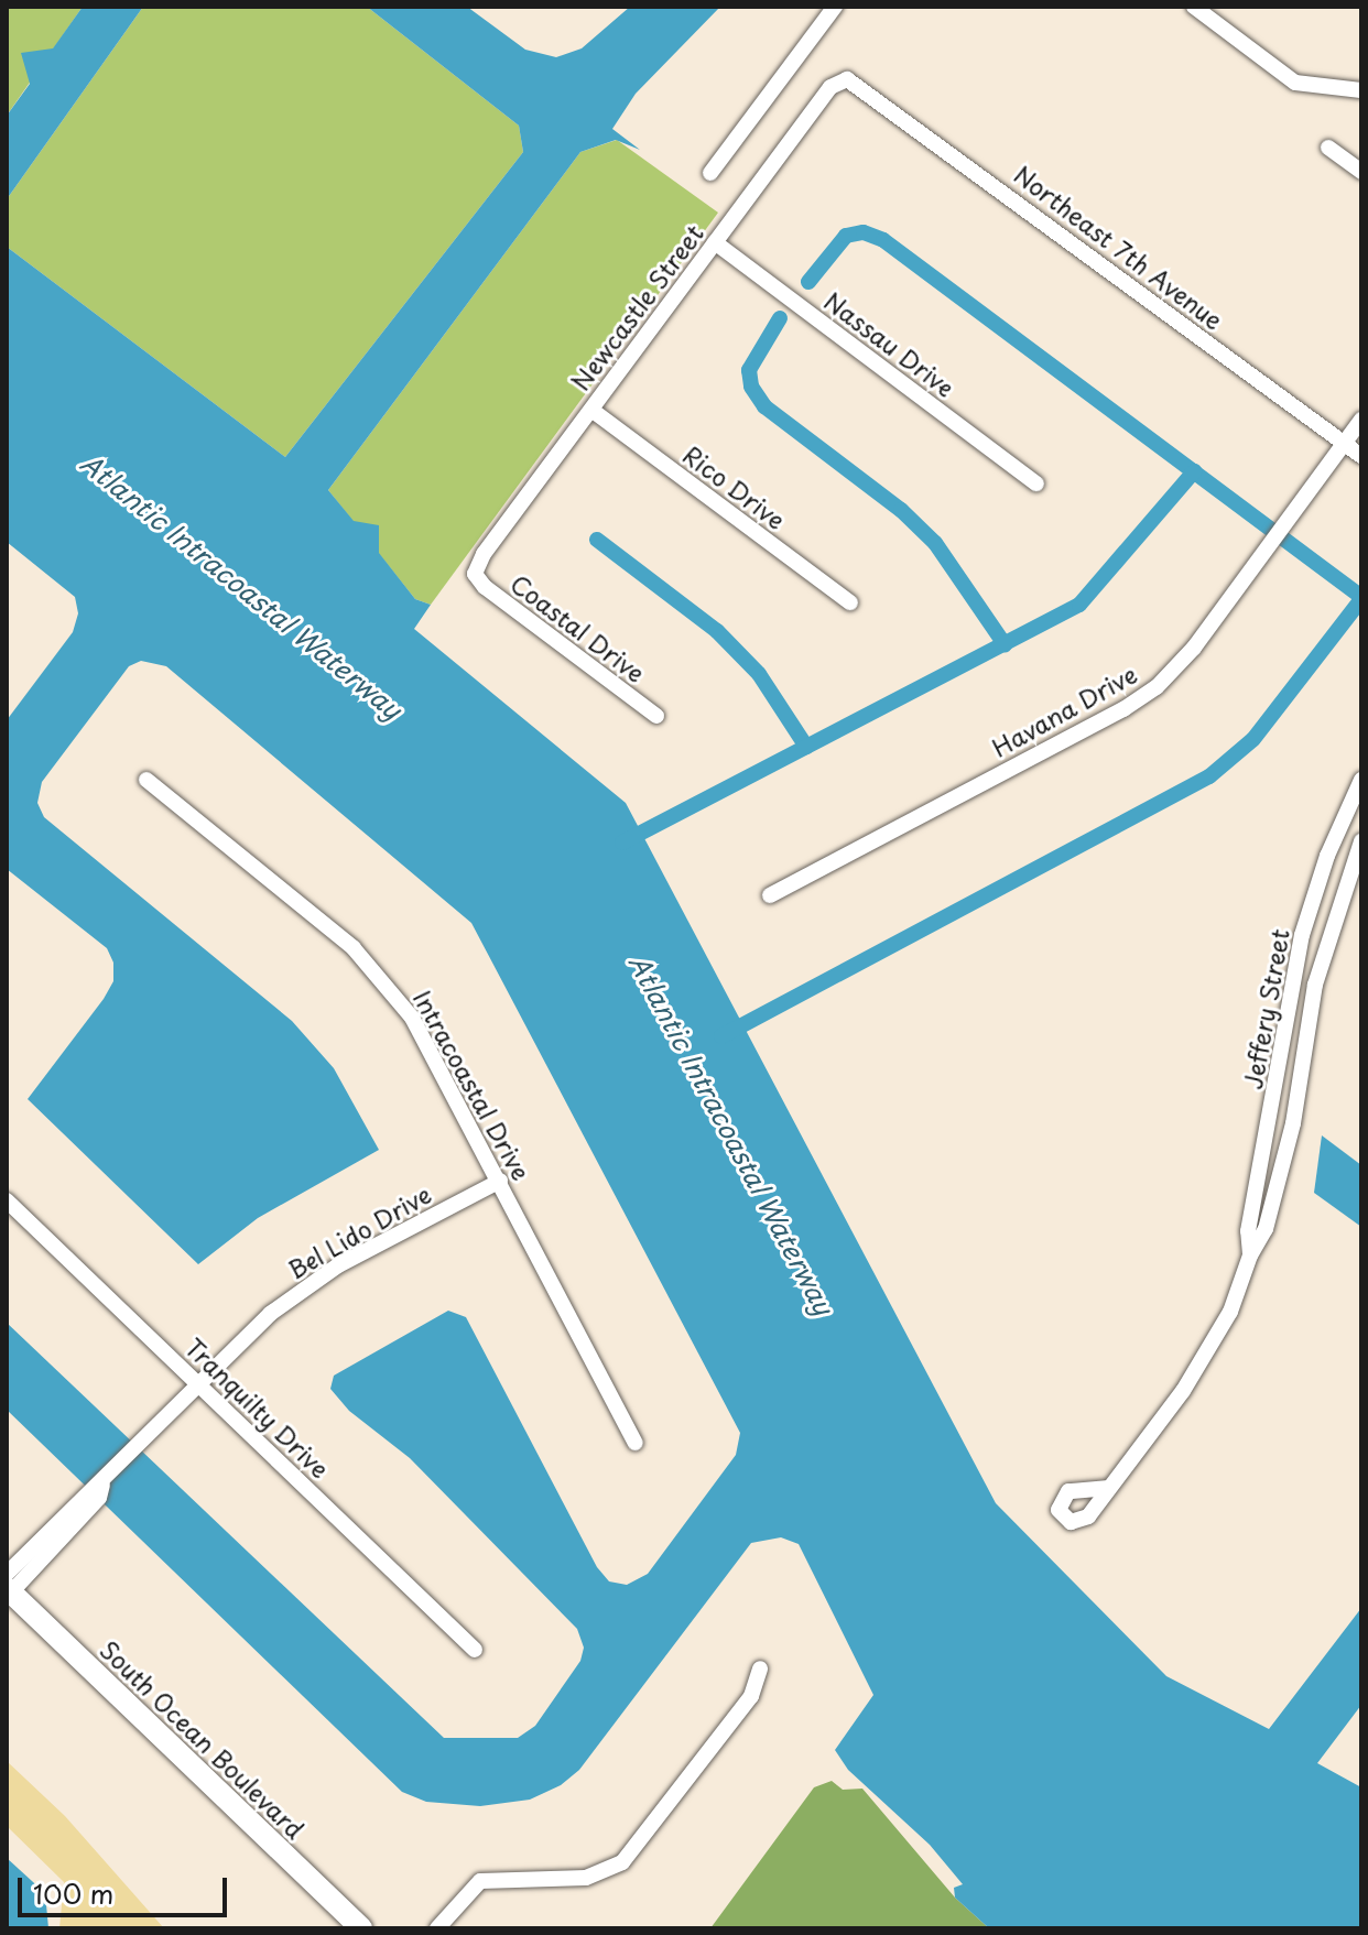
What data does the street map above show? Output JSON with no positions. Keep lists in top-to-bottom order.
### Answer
{
  "streets": {
    "main road": ["South Ocean Boulevard"],
    "street": [
      "Northeast 7th Avenue",
      "Newcastle Street",
      "Nassau Drive",
      "Rico Drive",
      "Coastal Drive",
      "Havana Drive",
      "Jeffery Street",
      "Intracoastal Drive",
      "Bel Lido Drive",
      "Tranquilty Drive"
    ]
  },
  "crossings": [
    ["Northeast 7th Avenue", "Newcastle Street"],
    ["Northeast 7th Avenue", "Havana Drive"],
    ["Newcastle Street", "Nassau Drive"],
    ["Newcastle Street", "Rico Drive"],
    ["Newcastle Street", "Coastal Drive"],
    ["Intracoastal Drive", "Bel Lido Drive"],
    ["Bel Lido Drive", "Tranquilty Drive"],
    ["Bel Lido Drive", "South Ocean Boulevard"]
  ],
  "water": ["Atlantic Intracoastal Waterway"],
  "scale_bar": "100 m"
}
